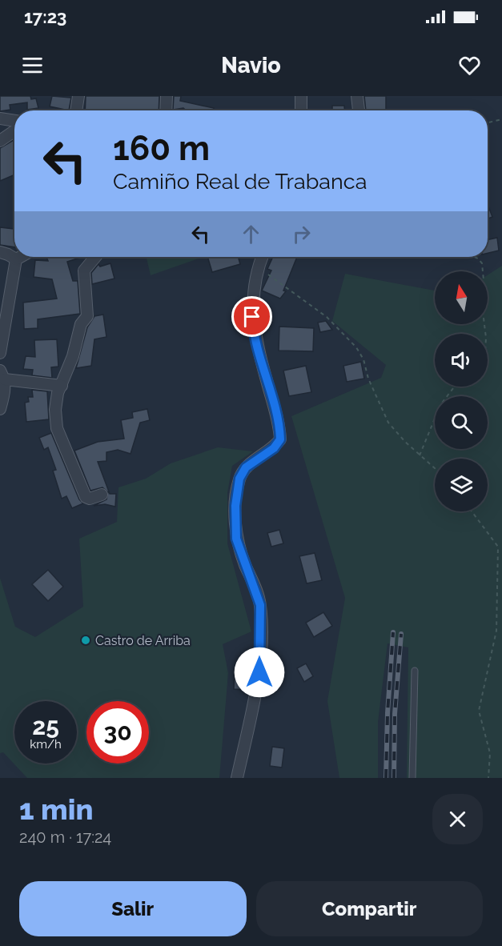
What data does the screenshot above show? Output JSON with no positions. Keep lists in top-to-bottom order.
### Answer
{
  "places": ["Castro de Arriba"],
  "north": "top",
  "page": {
    "status": "17:23",
    "header": "Navio",
    "turn": ["160 m", "Camiño Real de Trabanca"],
    "speed": "25 km/h",
    "limit": "30",
    "heading": ["1 min", "240 m · 17:24"],
    "buttons": ["Salir", "Compartir"]
  }
}
